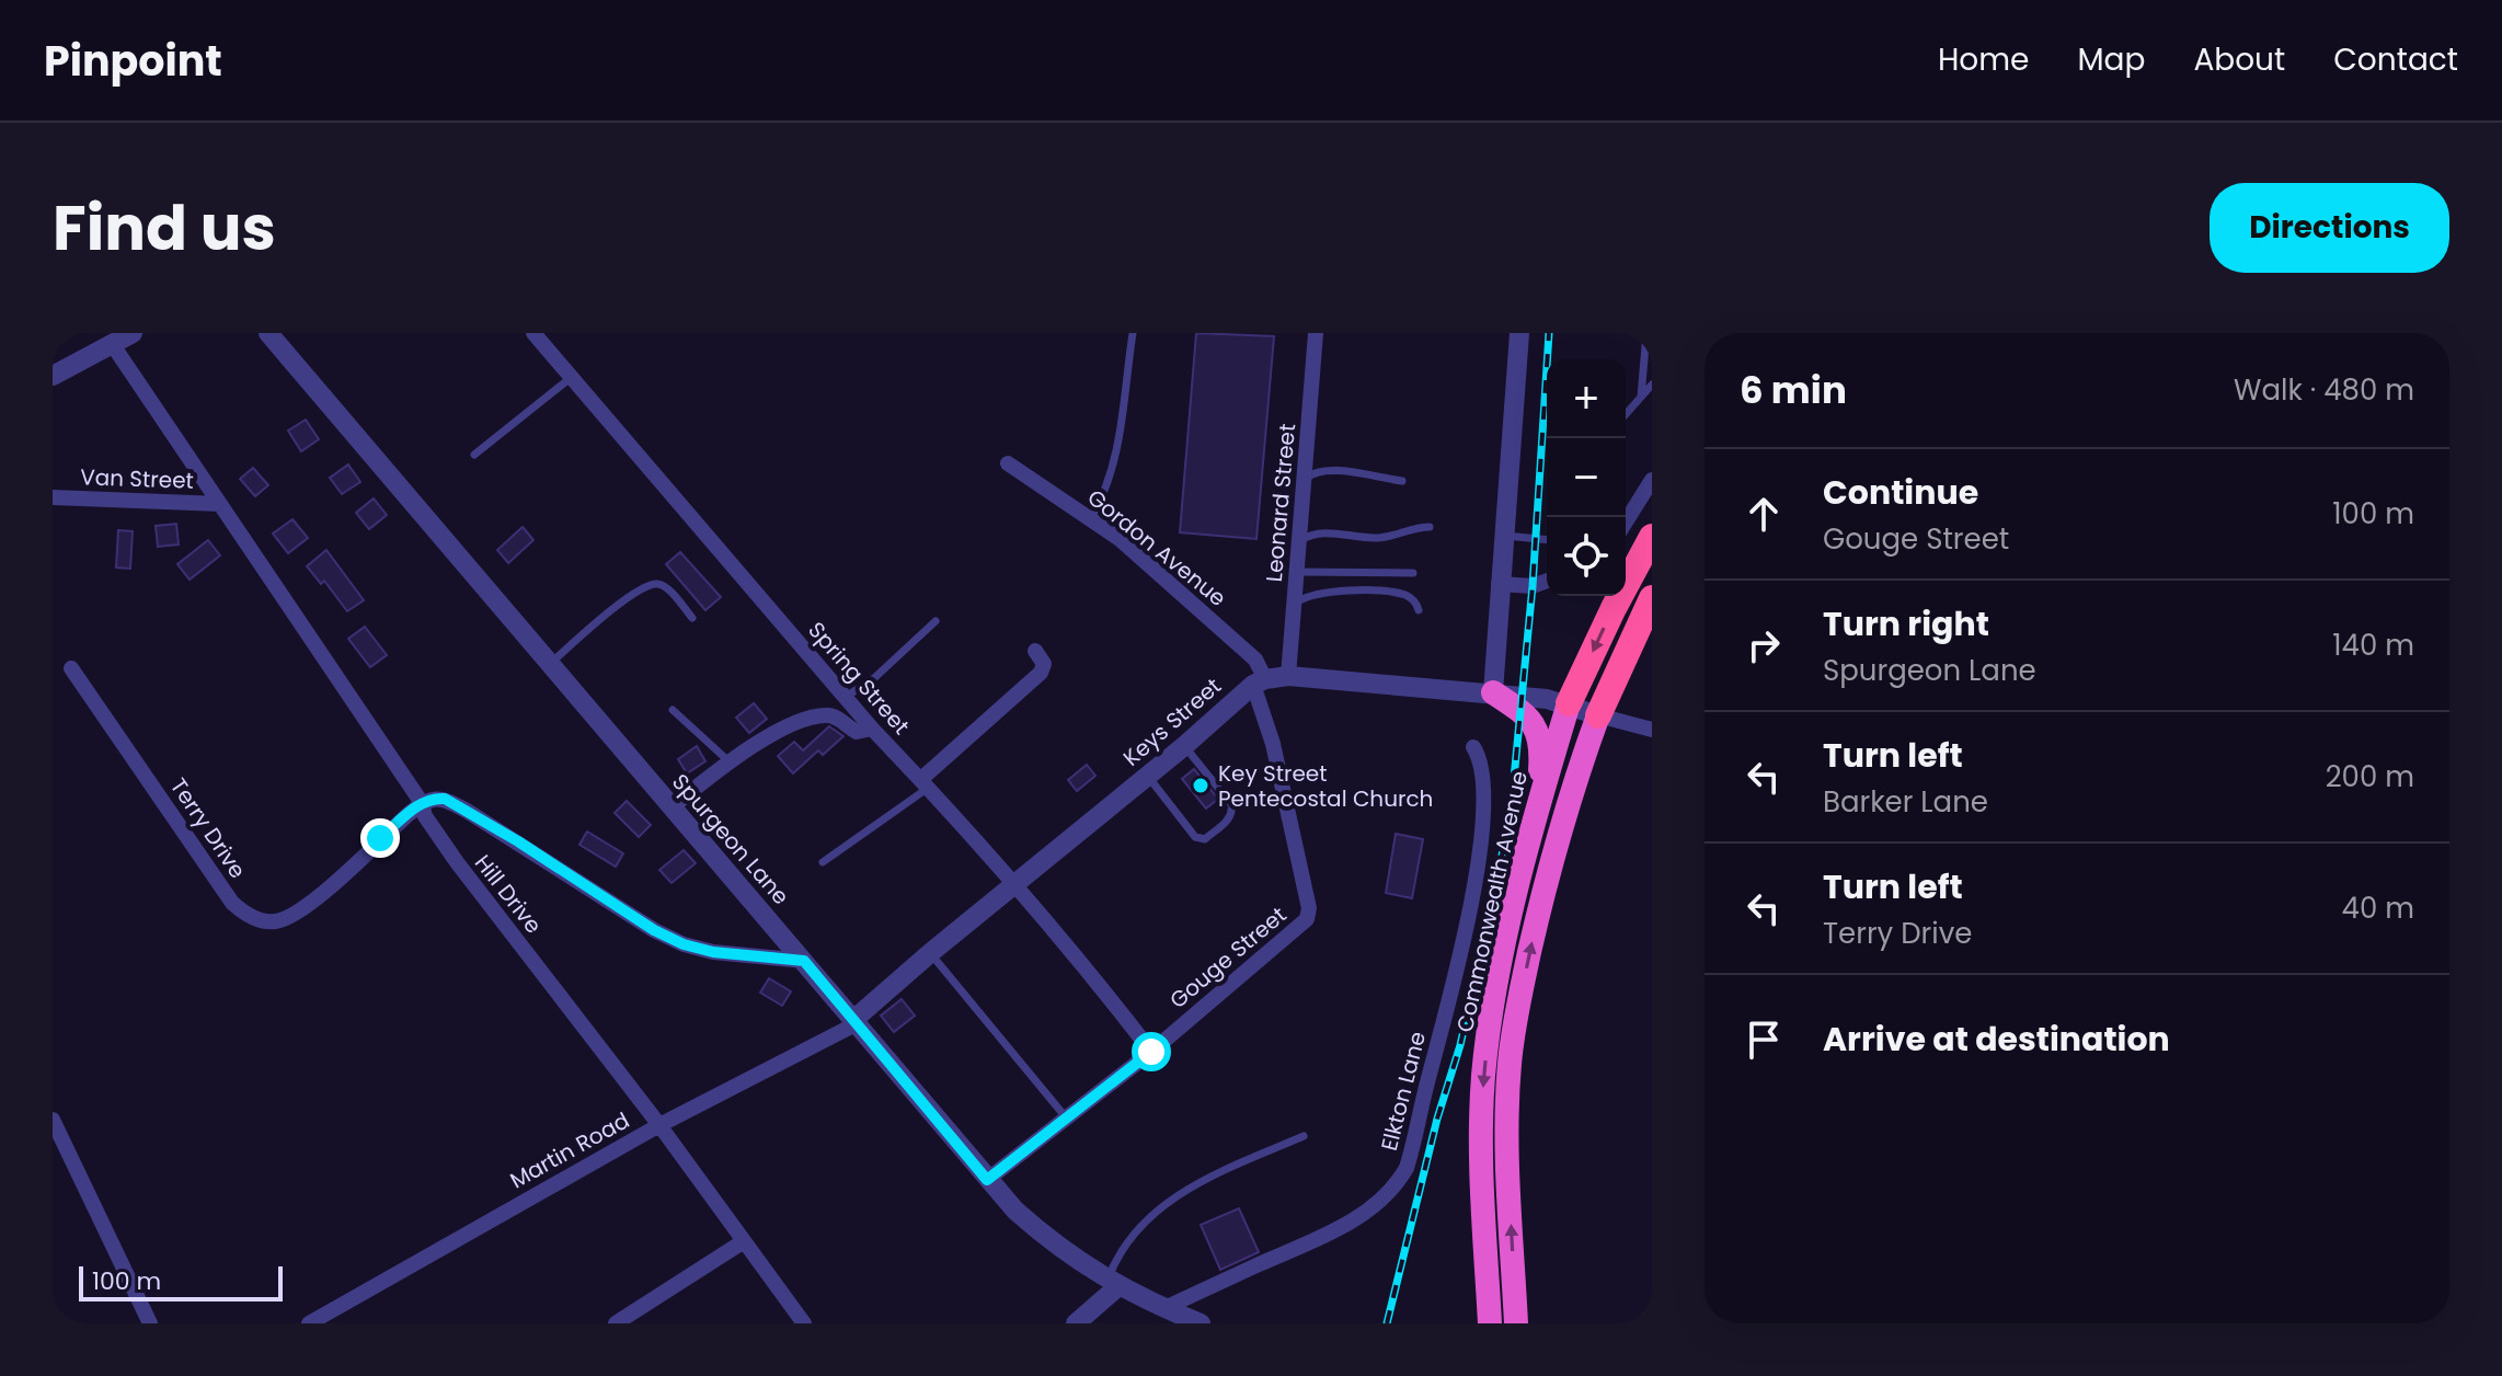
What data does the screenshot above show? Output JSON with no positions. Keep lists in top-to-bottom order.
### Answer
{
  "streets": {
    "highway": ["Commonwealth Avenue"],
    "street": [
      "Van Street",
      "Leonard Street",
      "Gordon Avenue",
      "Spring Street",
      "Keys Street",
      "Terry Drive",
      "Spurgeon Lane",
      "Hill Drive",
      "Gouge Street",
      "Elkton Lane",
      "Martin Road"
    ]
  },
  "crossings": [
    ["Van Street", "Hill Drive"],
    ["Gordon Avenue", "Keys Street"],
    ["Gordon Avenue", "Gouge Street"],
    ["Spring Street", "Keys Street"],
    ["Spring Street", "Gouge Street"],
    ["Keys Street", "Spurgeon Lane"],
    ["Keys Street", "Gouge Street"],
    ["Keys Street", "Martin Road"],
    ["Terry Drive", "Hill Drive"],
    ["Spurgeon Lane", "Gouge Street"],
    ["Spurgeon Lane", "Elkton Lane"],
    ["Spurgeon Lane", "Martin Road"],
    ["Hill Drive", "Martin Road"]
  ],
  "places": ["Key Street Pentecostal Church"],
  "scale_bar": "100 m",
  "page": {
    "header": "Pinpoint",
    "nav": [
      "Home",
      "Map",
      "About",
      "Contact"
    ],
    "title": "Find us",
    "buttons": "Directions",
    "heading": ["6 min", "Walk · 480 m"],
    "map_buttons": ["+", "−"],
    "list": [
      ["Continue", "Gouge Street", "100 m"],
      ["Turn right", "Spurgeon Lane", "140 m"],
      ["Turn left", "Barker Lane", "200 m"],
      ["Turn left", "Terry Drive", "40 m"],
      "Arrive at destination"
    ],
    "scale": "100 m"
  }
}
